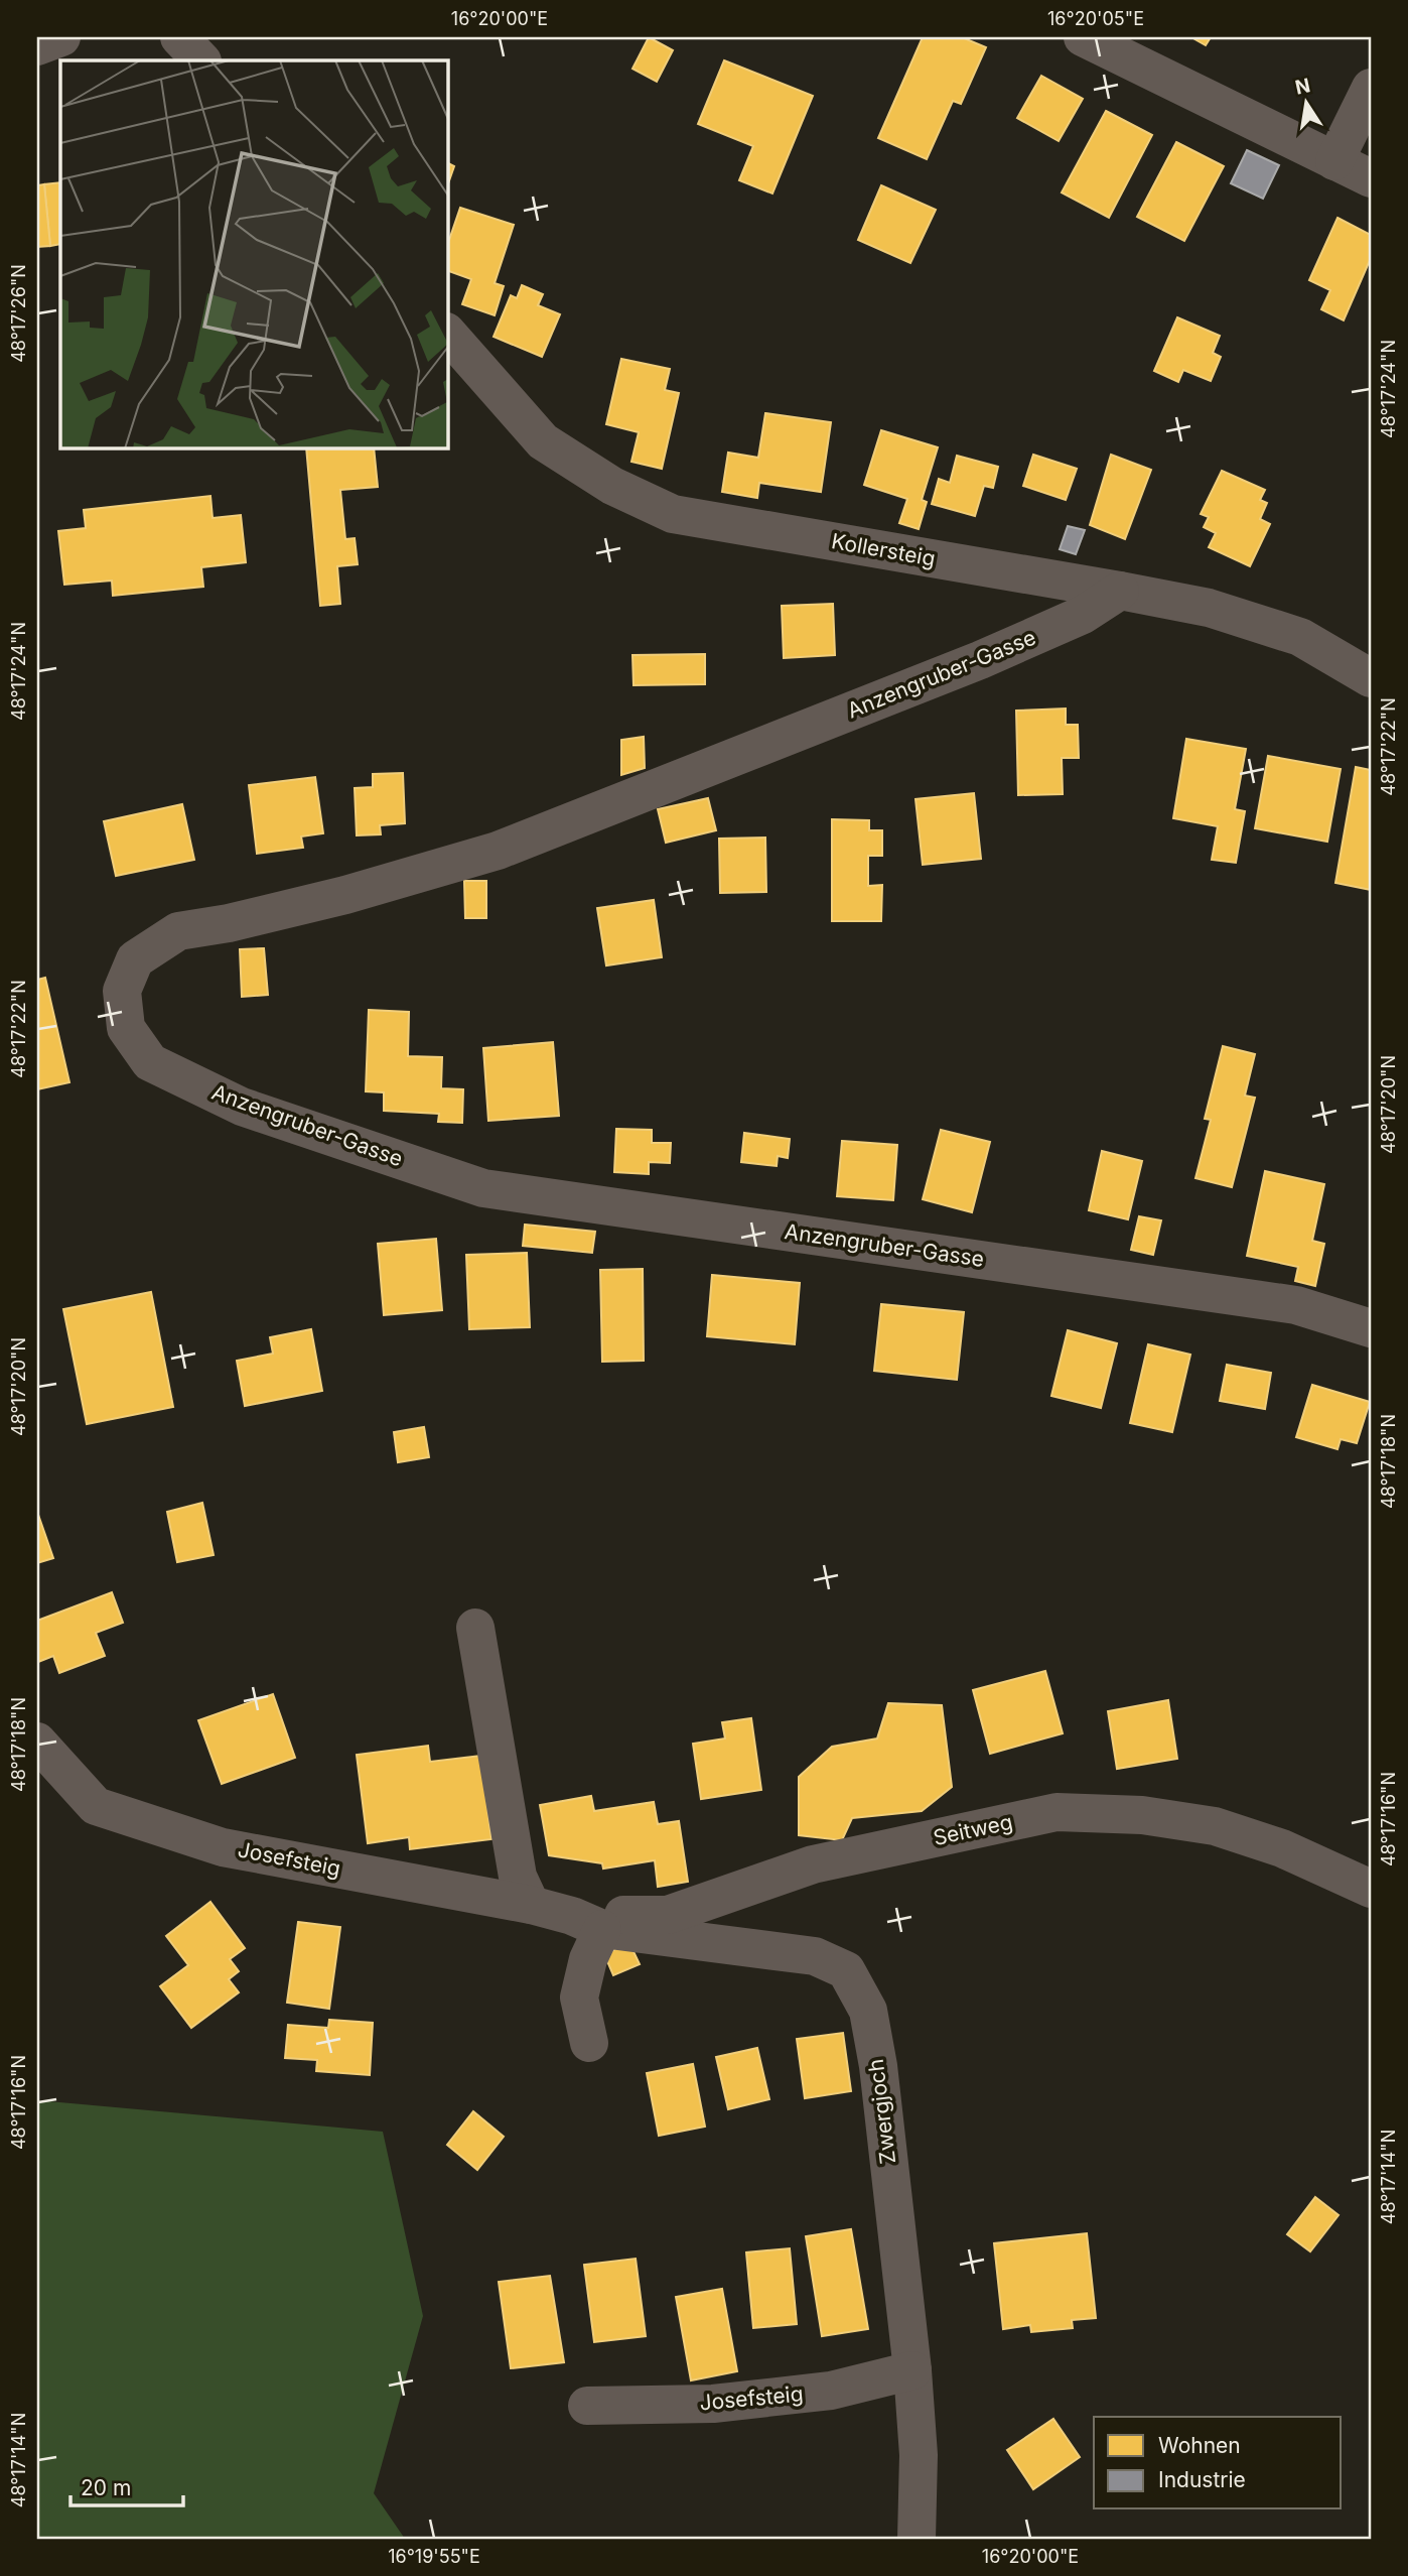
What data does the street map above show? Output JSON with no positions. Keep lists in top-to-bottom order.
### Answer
{
  "streets": {
    "street": [
      "Kollersteig",
      "Anzengruber-Gasse",
      "Seitweg",
      "Josefsteig",
      "Zwergjoch"
    ]
  },
  "crossings": [
    ["Kollersteig", "Anzengruber-Gasse"],
    ["Seitweg", "Josefsteig"],
    ["Seitweg", "Zwergjoch"],
    ["Josefsteig", "Zwergjoch"]
  ],
  "legend": ["Wohnen", "Industrie"],
  "scale_bar": "20 m",
  "north": "top",
  "coordinates": [
    "16°20'00\"E",
    "16°20'05\"E",
    "48°17'26\"N",
    "48°17'24\"N",
    "48°17'22\"N",
    "48°17'20\"N",
    "48°17'18\"N",
    "48°17'16\"N",
    "48°17'14\"N",
    "16°19'55\"E"
  ]
}
